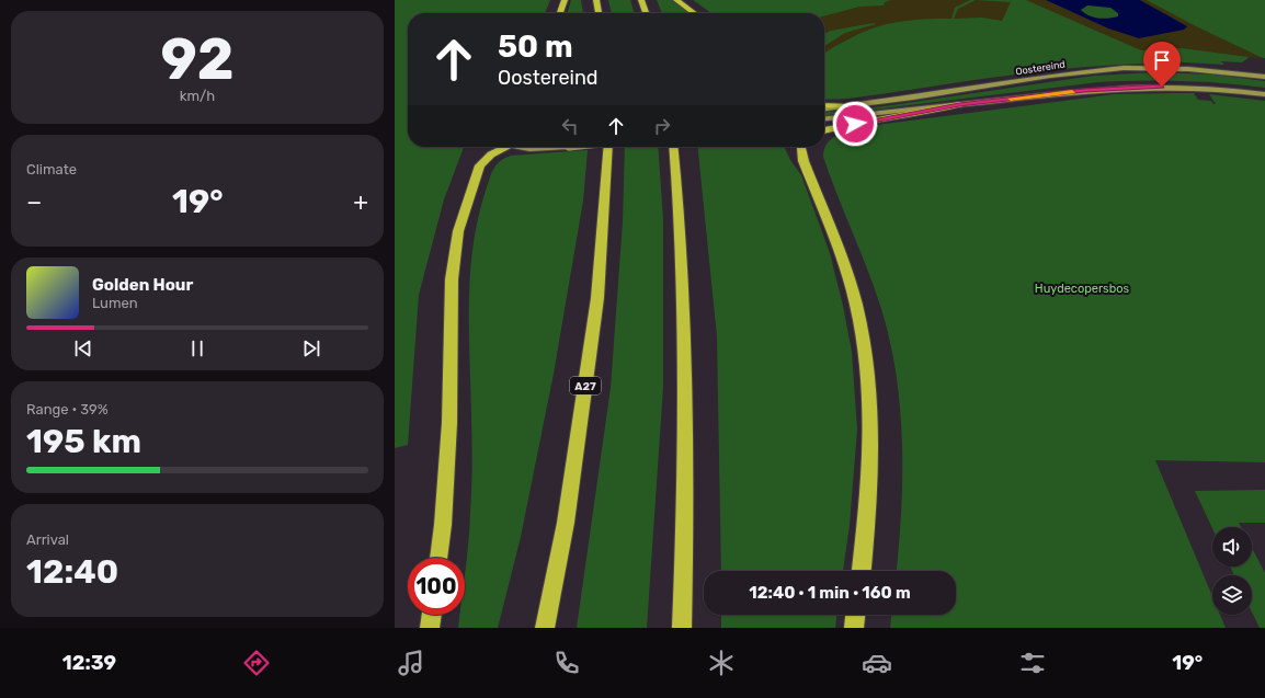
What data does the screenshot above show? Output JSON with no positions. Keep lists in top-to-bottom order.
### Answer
{
  "streets": {
    "highway": ["A27"],
    "main road": ["Oostereind"]
  },
  "parks": ["Huydecopersbos"],
  "page": {
    "tile": [
      ["92", "km/h"],
      "Climate",
      ["Range · 39%", "195 km"],
      ["Arrival", "12:40"]
    ],
    "turn": ["50 m", "Oostereind"],
    "heat": ["−", "19°", "+"],
    "song": ["Golden Hour", "Lumen"],
    "limit": "100",
    "trip": "12:40 · 1 min · 160 m",
    "tabs": ["12:39", "19°"]
  }
}
